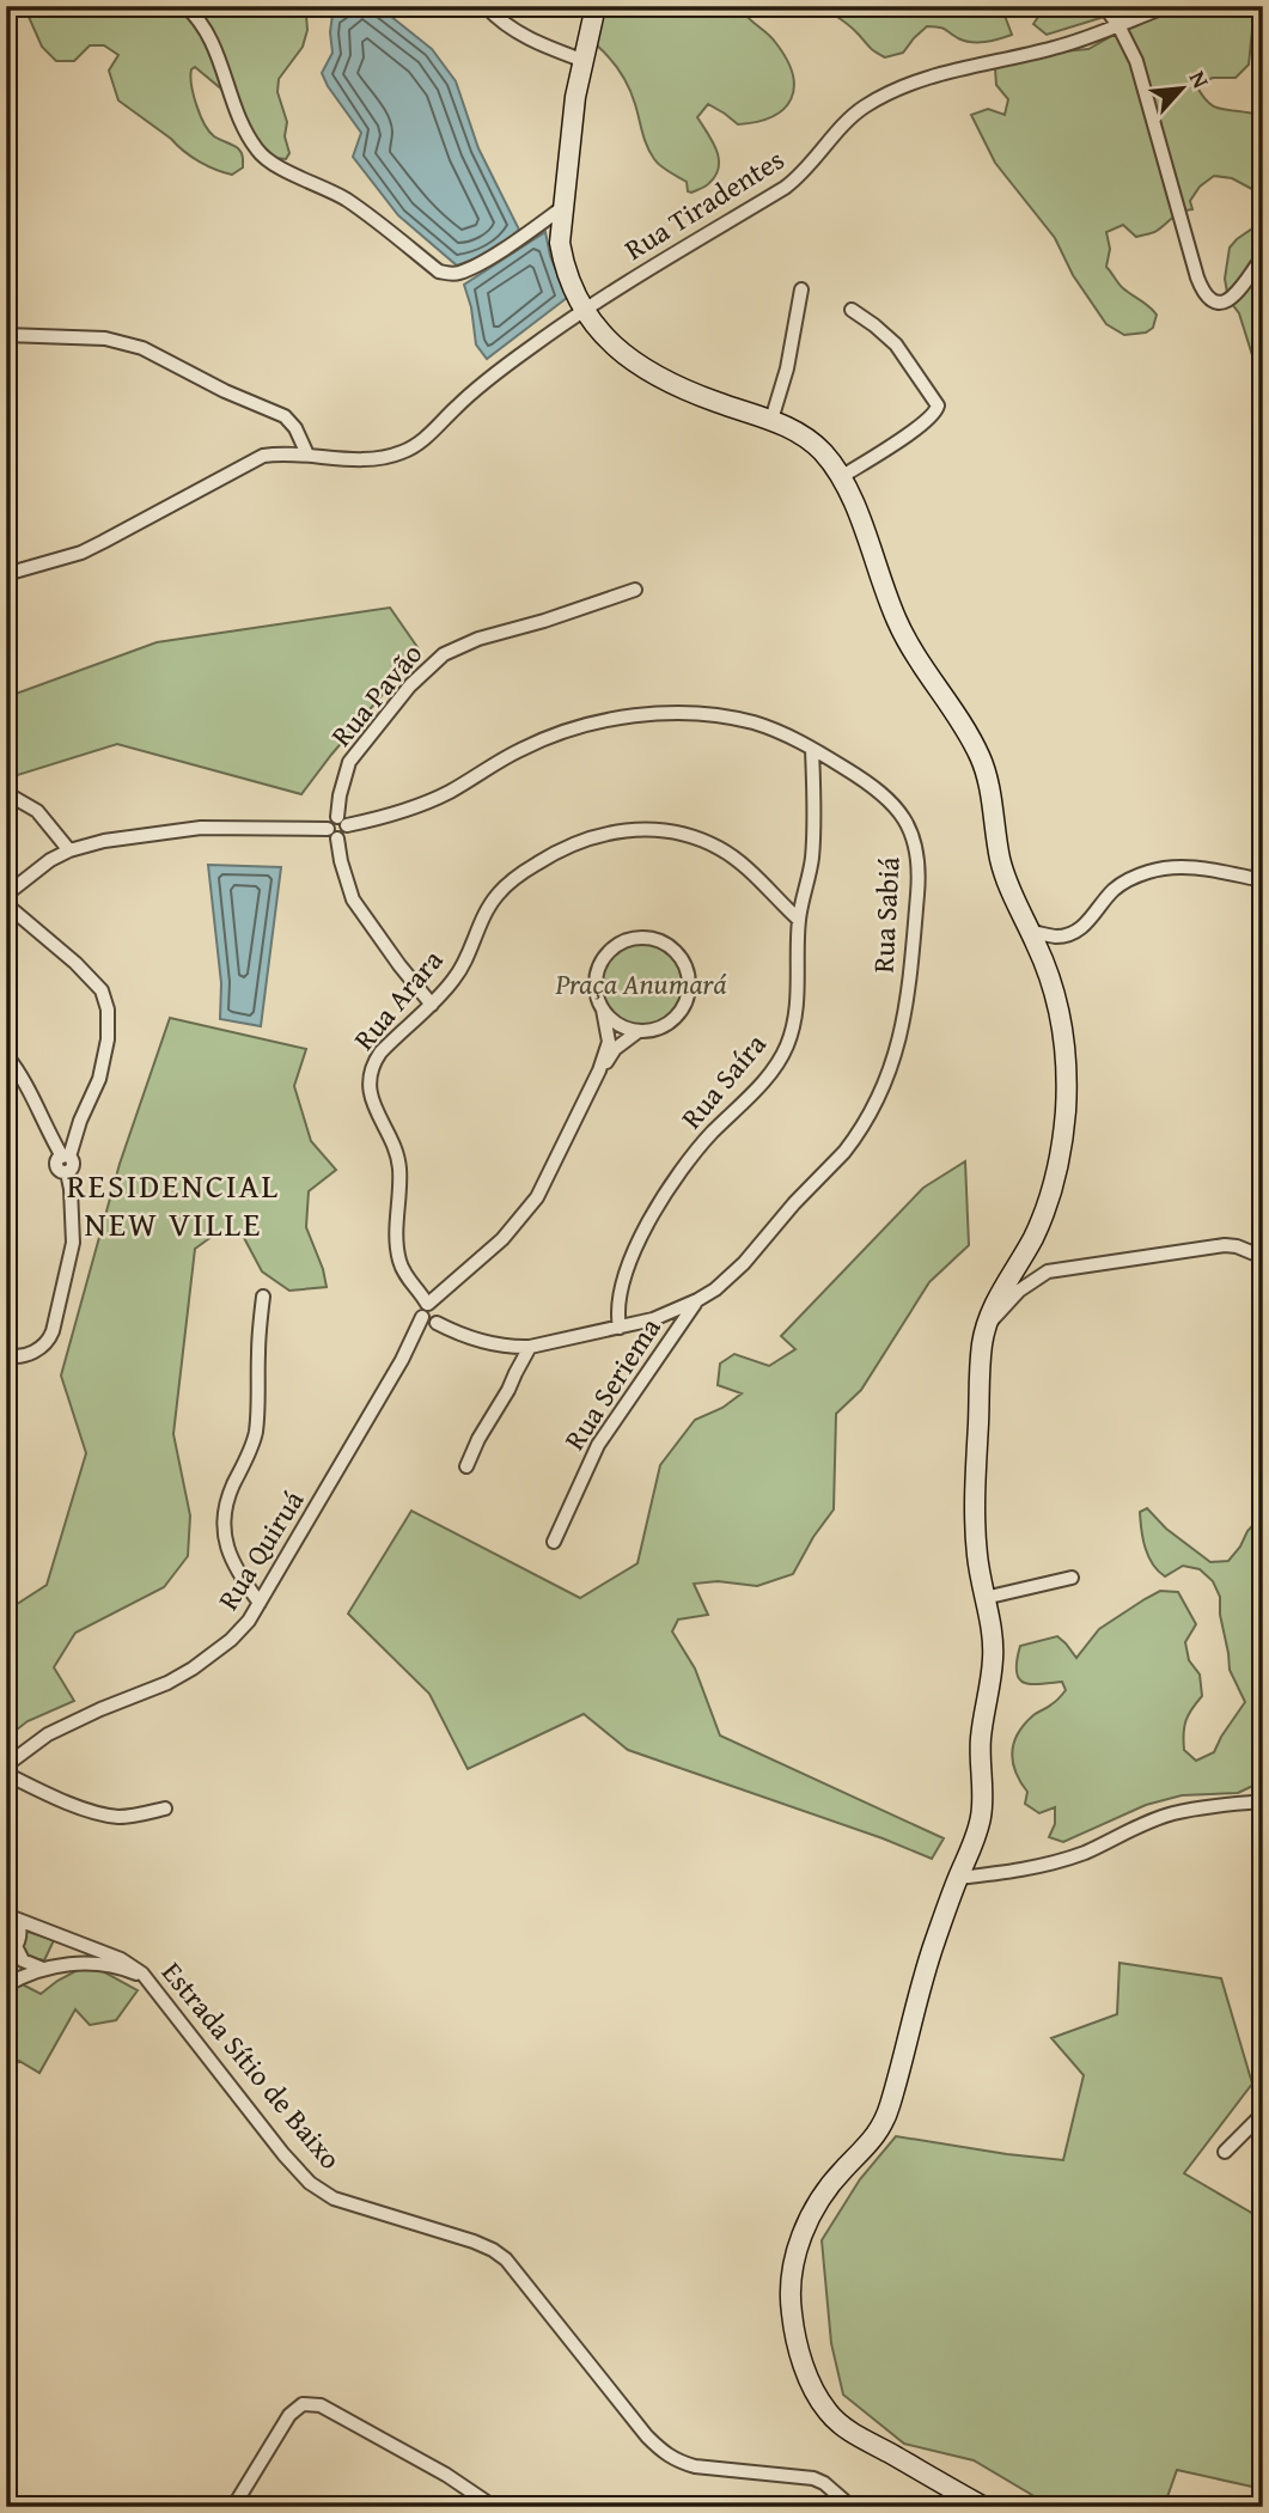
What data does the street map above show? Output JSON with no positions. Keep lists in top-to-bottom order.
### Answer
{
  "streets": {
    "street": [
      "Rua Tiradentes",
      "Rua Pavão",
      "Rua Sabiá",
      "Rua Arara",
      "Rua Saíra",
      "Rua Seriema",
      "Rua Quiruá",
      "Estrada Sítio de Baixo"
    ]
  },
  "crossings": [
    ["Rua Pavão", "Rua Sabiá"],
    ["Rua Sabiá", "Rua Arara"],
    ["Rua Sabiá", "Rua Saíra"],
    ["Rua Sabiá", "Rua Seriema"],
    ["Rua Sabiá", "Rua Quiruá"],
    ["Rua Arara", "Rua Saíra"],
    ["Rua Arara", "Rua Quiruá"]
  ],
  "districts": ["RESIDENCIAL NEW VILLE"],
  "parks": ["Praça Anumará"],
  "north": "top right"
}
